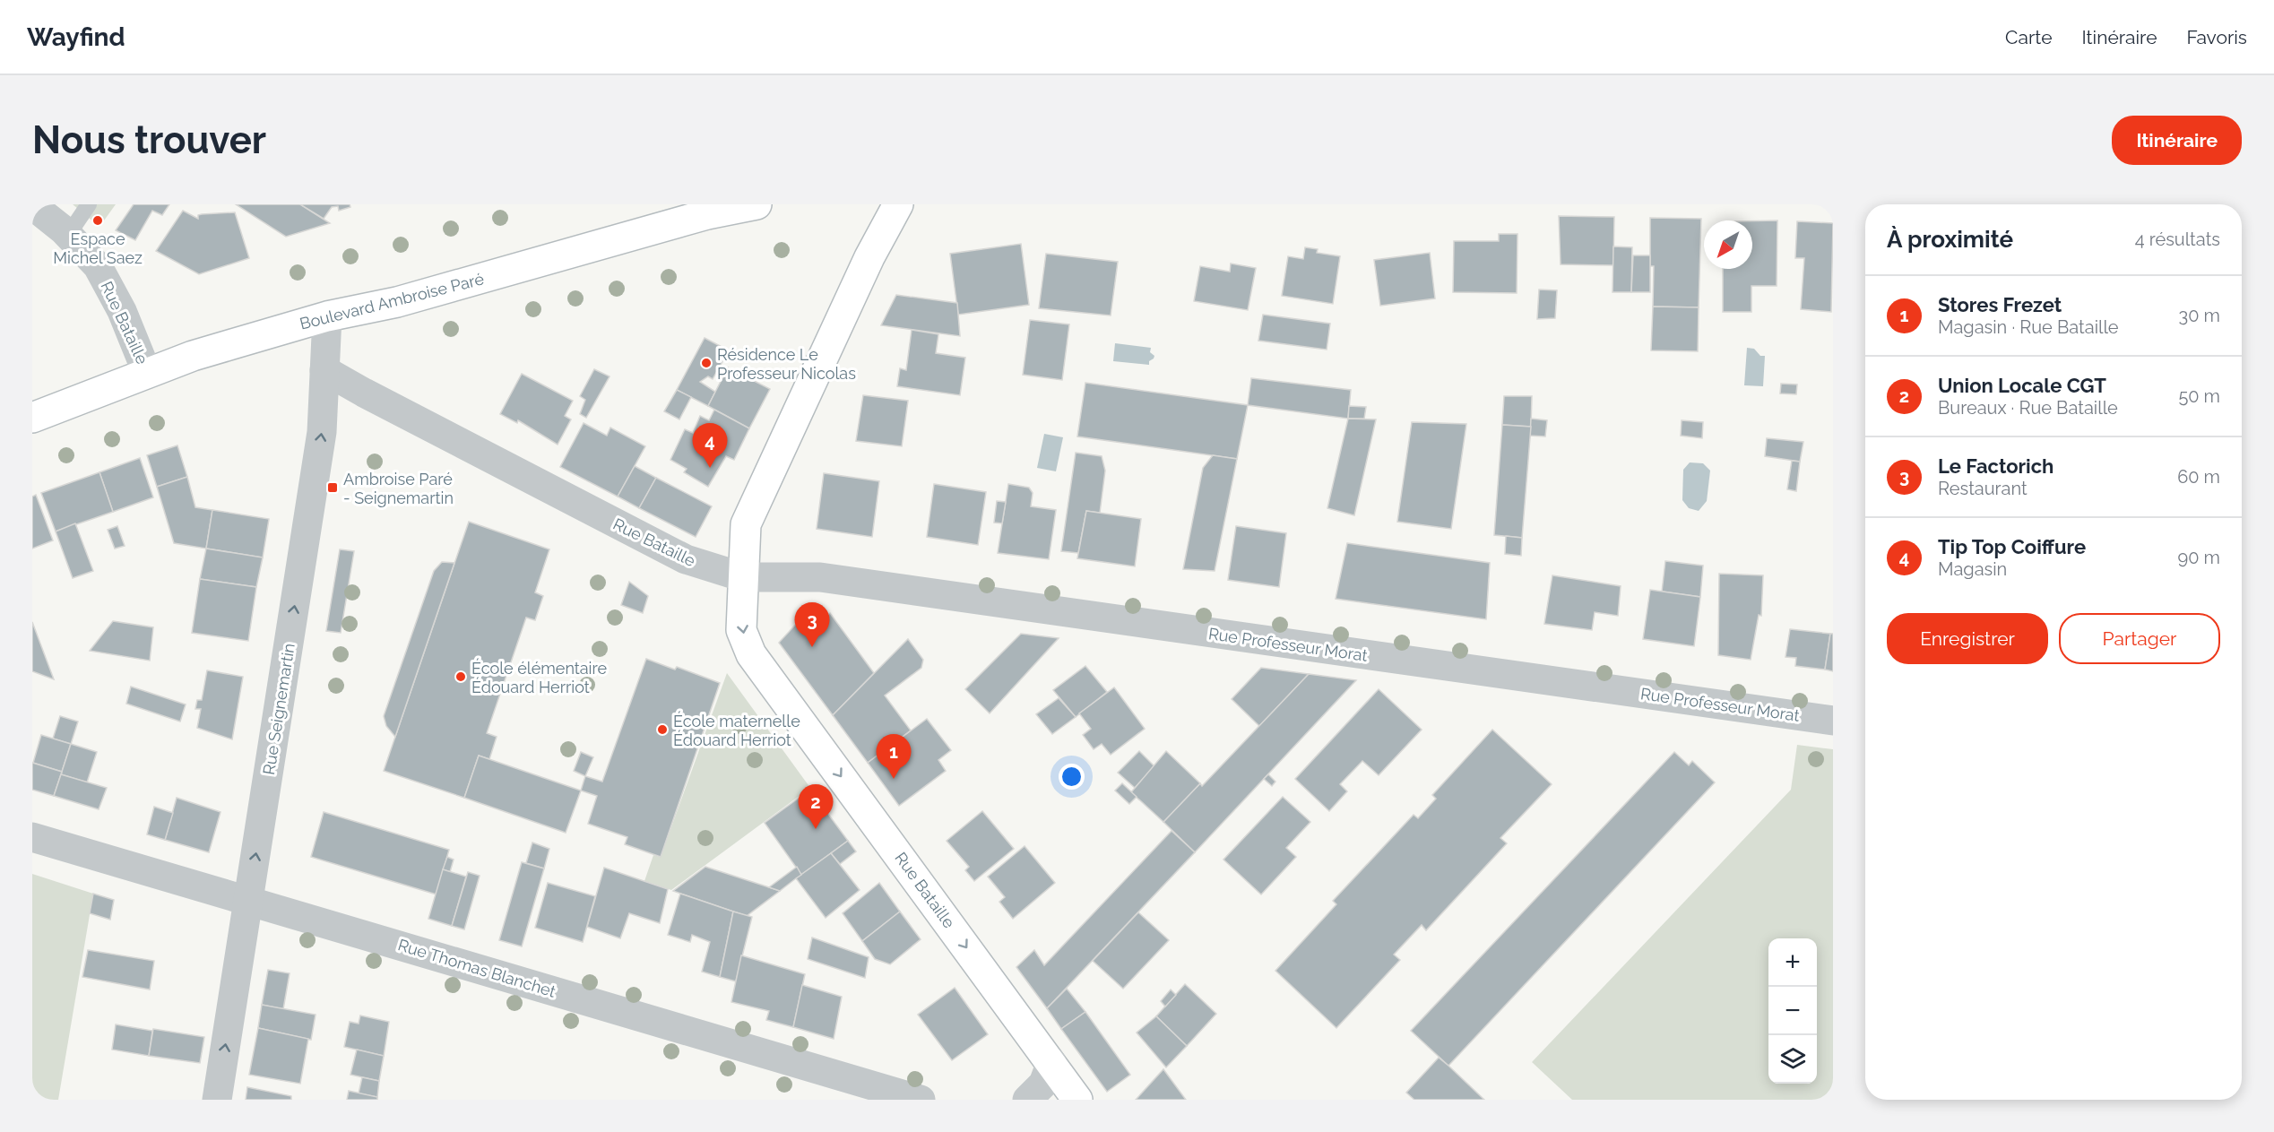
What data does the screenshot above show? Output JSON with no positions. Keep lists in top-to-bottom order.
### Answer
{
  "streets": {
    "street": [
      "Boulevard Ambroise Paré",
      "Rue Bataille",
      "Rue Professeur Morat",
      "Rue Seignemartin",
      "Rue Thomas Blanchet"
    ]
  },
  "crossings": [
    ["Boulevard Ambroise Paré", "Rue Bataille"],
    ["Boulevard Ambroise Paré", "Rue Seignemartin"],
    ["Rue Bataille", "Rue Professeur Morat"],
    ["Rue Bataille", "Rue Seignemartin"],
    ["Rue Seignemartin", "Rue Thomas Blanchet"]
  ],
  "one_way": ["Rue Bataille", "Rue Seignemartin"],
  "places": {
    "other": [
      "Espace Michel Saez",
      "Résidence Le Professeur Nicolas",
      "École élémentaire Édouard Herriot",
      "École maternelle Édouard Herriot"
    ],
    "transit": ["Ambroise Paré - Seignemartin"]
  },
  "north": "bottom left",
  "page": {
    "header": "Wayfind",
    "nav": ["Carte", "Itinéraire", "Favoris"],
    "buttons": [
      "Itinéraire",
      ["Enregistrer", "Partager"]
    ],
    "title": "Nous trouver",
    "heading": ["À proximité", "4 résultats"],
    "list": [
      {
        "mark": "1",
        "name": "Stores Frezet",
        "note": "Magasin · Rue Bataille",
        "value": "30 m"
      },
      {
        "mark": "2",
        "name": "Union Locale CGT",
        "note": "Bureaux · Rue Bataille",
        "value": "50 m"
      },
      {
        "mark": "3",
        "name": "Le Factorich",
        "note": "Restaurant",
        "value": "60 m"
      },
      {
        "mark": "4",
        "name": "Tip Top Coiffure",
        "note": "Magasin",
        "value": "90 m"
      }
    ],
    "pins": [
      "4",
      "3",
      "1",
      "2"
    ],
    "map_buttons": ["+", "−"]
  }
}
